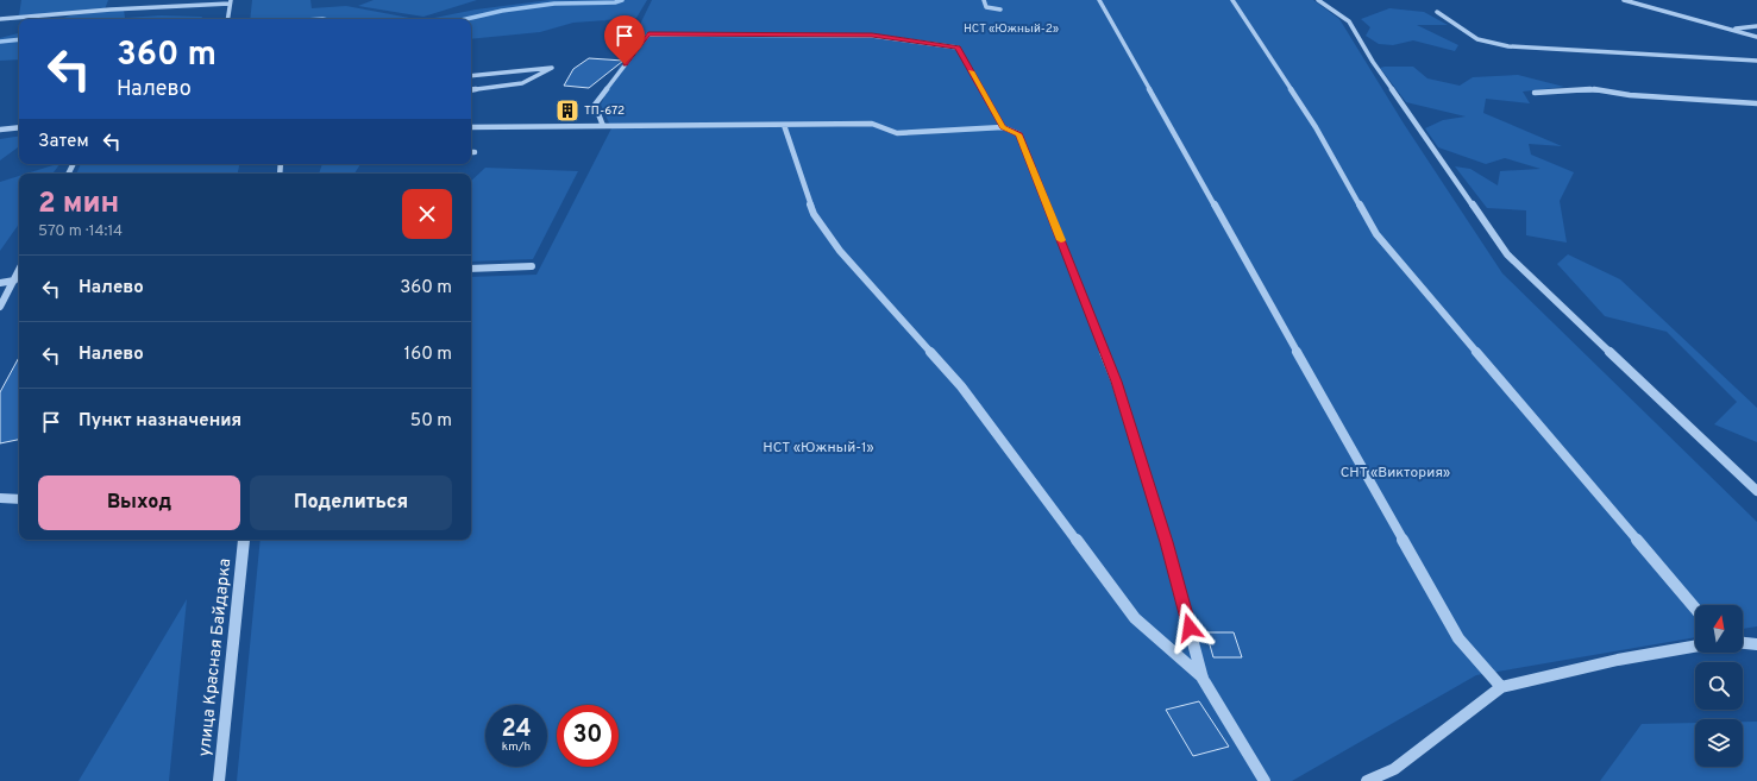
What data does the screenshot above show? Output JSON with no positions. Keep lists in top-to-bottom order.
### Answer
{
  "streets": {
    "street": ["улица Красная Байдарка"]
  },
  "parks": ["НСТ «Южный-2»", "НСТ «Южный-1»", "СНТ «Виктория»"],
  "places": {
    "building": ["ТП-672"]
  },
  "north": "top",
  "page": {
    "turn": ["360 m", "Налево"],
    "then": "Затем",
    "heading": ["2 мин", "570 m · 14:14"],
    "list": [
      {
        "name": "Налево",
        "value": "360 m"
      },
      {
        "name": "Налево",
        "value": "160 m"
      },
      {
        "name": "Пункт назначения",
        "value": "50 m"
      }
    ],
    "buttons": ["Выход", "Поделиться"],
    "speed": "24 km/h",
    "limit": "30"
  }
}
